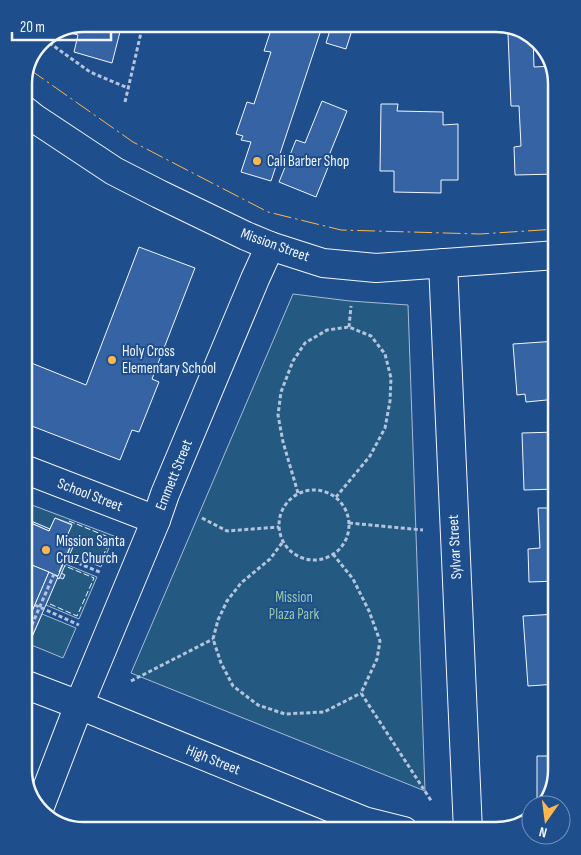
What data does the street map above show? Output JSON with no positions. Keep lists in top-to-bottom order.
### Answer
{
  "streets": {
    "street": [
      "Mission Street",
      "Emmett Street",
      "School Street",
      "Sylvar Street",
      "High Street"
    ]
  },
  "crossings": [
    ["Mission Street", "Emmett Street"],
    ["Mission Street", "Sylvar Street"],
    ["Emmett Street", "School Street"],
    ["Emmett Street", "High Street"]
  ],
  "parks": ["Mission Plaza Park"],
  "places": ["Cali Barber Shop", "Holy Cross Elementary School", "Mission Santa Cruz Church"],
  "scale_bar": "20 m",
  "north": "bottom"
}
